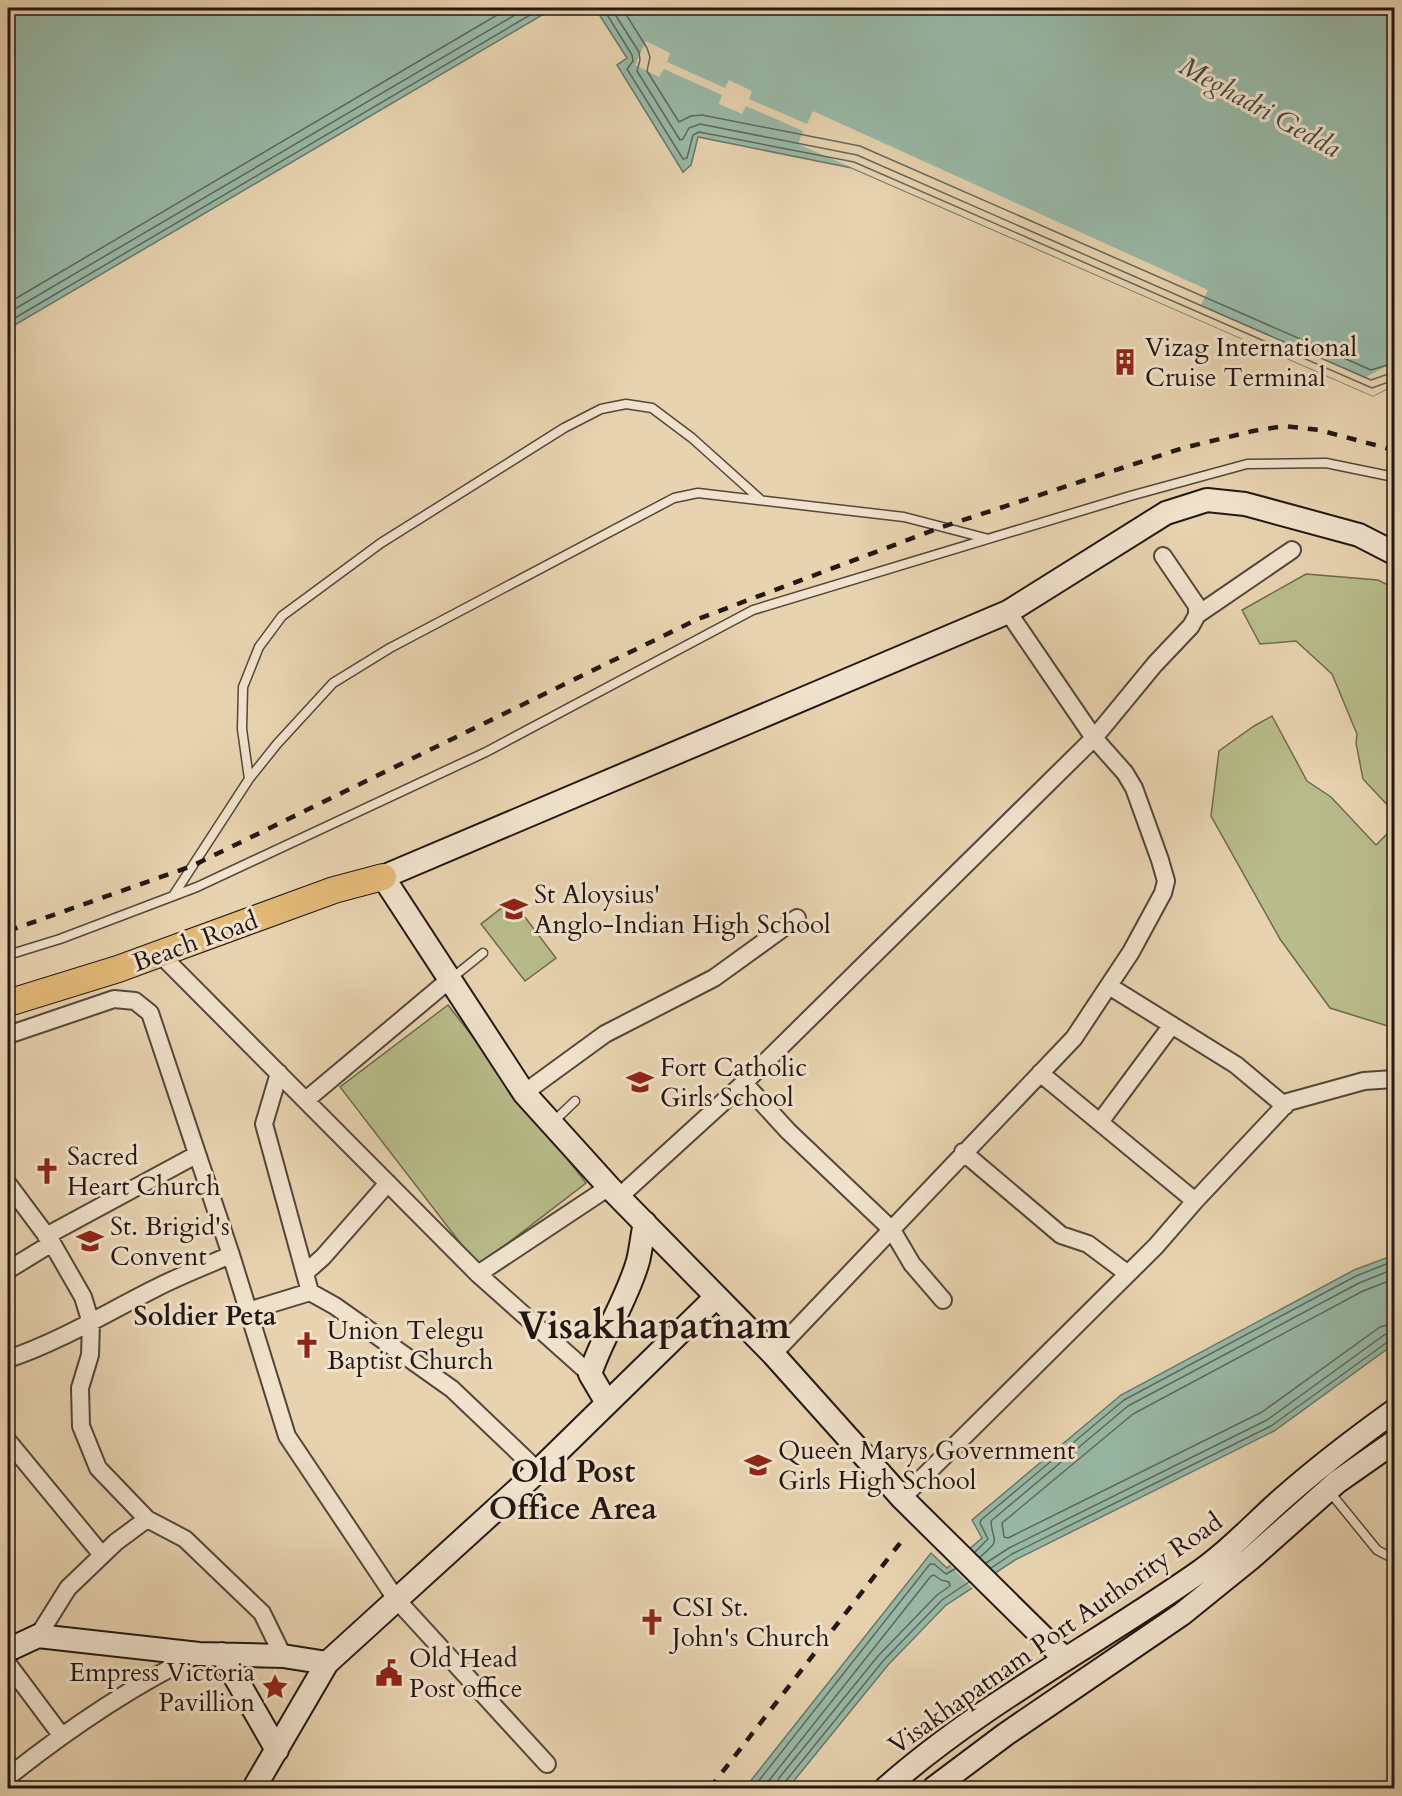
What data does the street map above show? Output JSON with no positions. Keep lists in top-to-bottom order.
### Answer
{
  "streets": {
    "main road": ["Beach Road", "Visakhapatnam Port Authority Road"]
  },
  "districts": ["Soldier Peta", "Visakhapatnam", "Old Post Office Area"],
  "water": ["Meghadri Gedda"],
  "places": {
    "building": ["Vizag International Cruise Terminal"],
    "school or university": [
      "St Aloysius' Anglo-Indian High School",
      "Fort Catholic Girls School",
      "St. Brigid's Convent",
      "Queen Marys Government Girls High School"
    ],
    "church": ["Sacred Heart Church", "Union Telegu Baptist Church", "CSI St. John's Church"],
    "public building": ["Old Head Post office"],
    "place": ["Empress Victoria Pavillion"]
  }
}
